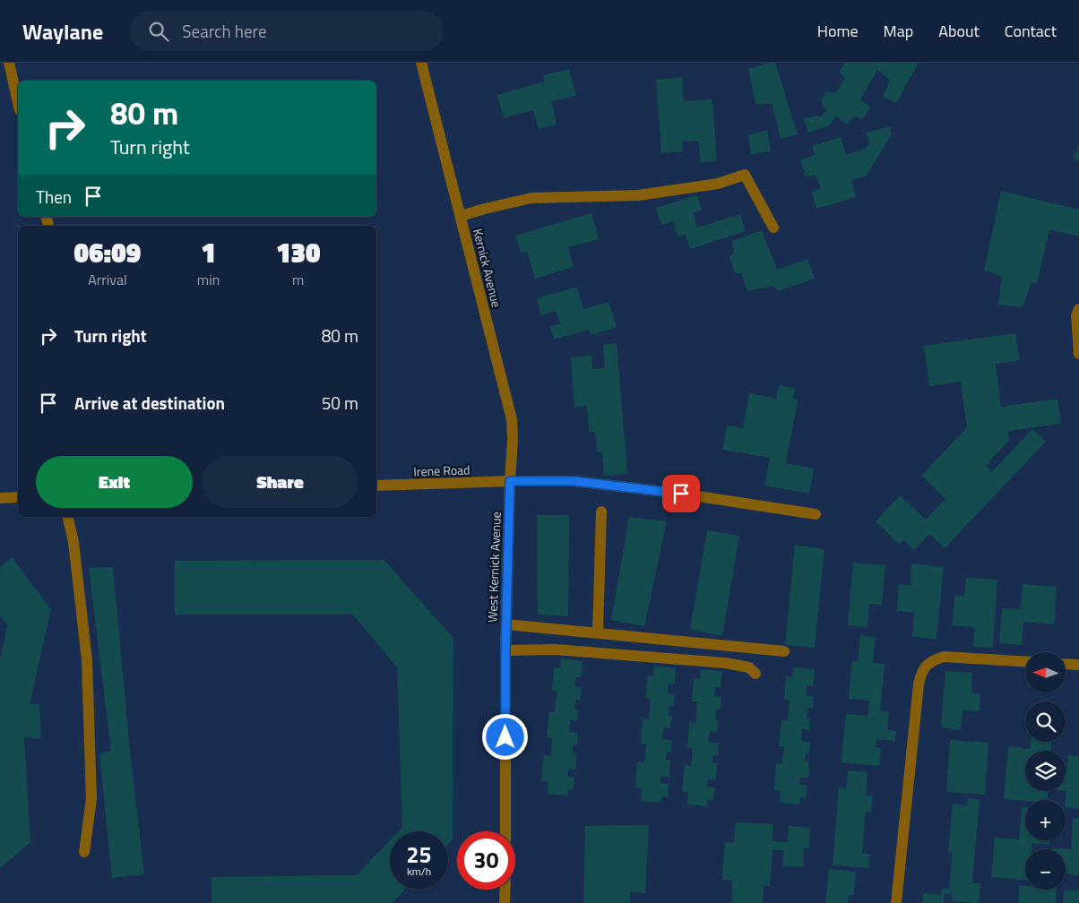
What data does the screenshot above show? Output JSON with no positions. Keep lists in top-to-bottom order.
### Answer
{
  "streets": {
    "street": ["Kernick Avenue", "Irene Road", "West Kernick Avenue"]
  },
  "crossings": [
    ["Kernick Avenue", "Irene Road"],
    ["Kernick Avenue", "West Kernick Avenue"],
    ["Irene Road", "West Kernick Avenue"]
  ],
  "north": "left",
  "page": {
    "header": "Waylane",
    "search": "Search here",
    "nav": [
      "Home",
      "Map",
      "About",
      "Contact"
    ],
    "turn": ["80 m", "Turn right"],
    "then": "Then",
    "eta": [
      "06:09",
      "Arrival",
      "1",
      "min",
      "130",
      "m"
    ],
    "list": [
      {
        "name": "Turn right",
        "value": "80 m"
      },
      {
        "name": "Arrive at destination",
        "value": "50 m"
      }
    ],
    "buttons": ["Exit", "Share"],
    "map_buttons": ["+", "−"],
    "speed": "25 km/h",
    "limit": "30"
  }
}
